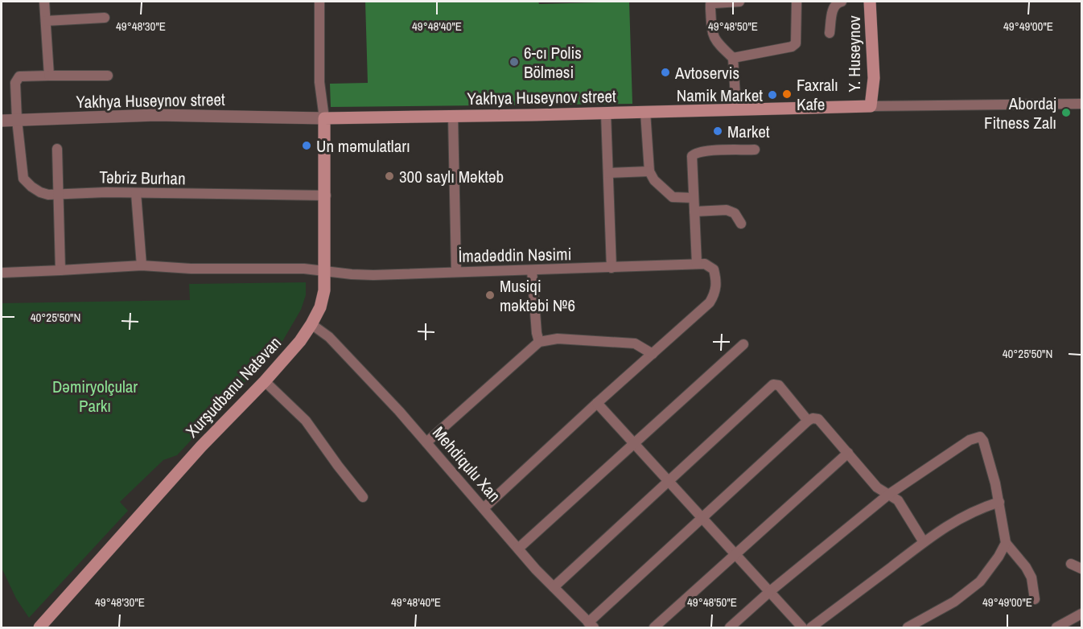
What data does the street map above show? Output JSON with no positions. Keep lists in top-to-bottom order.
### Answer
{
  "streets": {
    "main road": ["Y. Huseynov", "Yakhya Huseynov street", "Xurşudbanu Natəvan"],
    "street": ["Təbriz Burhan", "İmadəddin Nəsimi", "Mehdiqulu Xan"]
  },
  "crossings": [
    ["Y. Huseynov", "Yakhya Huseynov street"],
    ["Yakhya Huseynov street", "Təbriz Burhan"],
    ["Yakhya Huseynov street", "Xurşudbanu Natəvan"],
    ["Təbriz Burhan", "Xurşudbanu Natəvan"],
    ["İmadəddin Nəsimi", "Xurşudbanu Natəvan"],
    ["Xurşudbanu Natəvan", "Mehdiqulu Xan"]
  ],
  "parks": ["Dəmiryolçular Parkı"],
  "places": [
    "6-cı Polis Bölməsi",
    "Avtoservis",
    "Faxralı Kafe",
    "Namik Market",
    "Abordaj Fitness Zalı",
    "Market",
    "Un məmulatları",
    "300 saylı Məktəb",
    "Musiqi məktəbi №6"
  ],
  "coordinates": [
    "49°48'30\"E",
    "49°48'40\"E",
    "49°48'50\"E",
    "49°49'00\"E",
    "40°25'50\"N"
  ]
}
